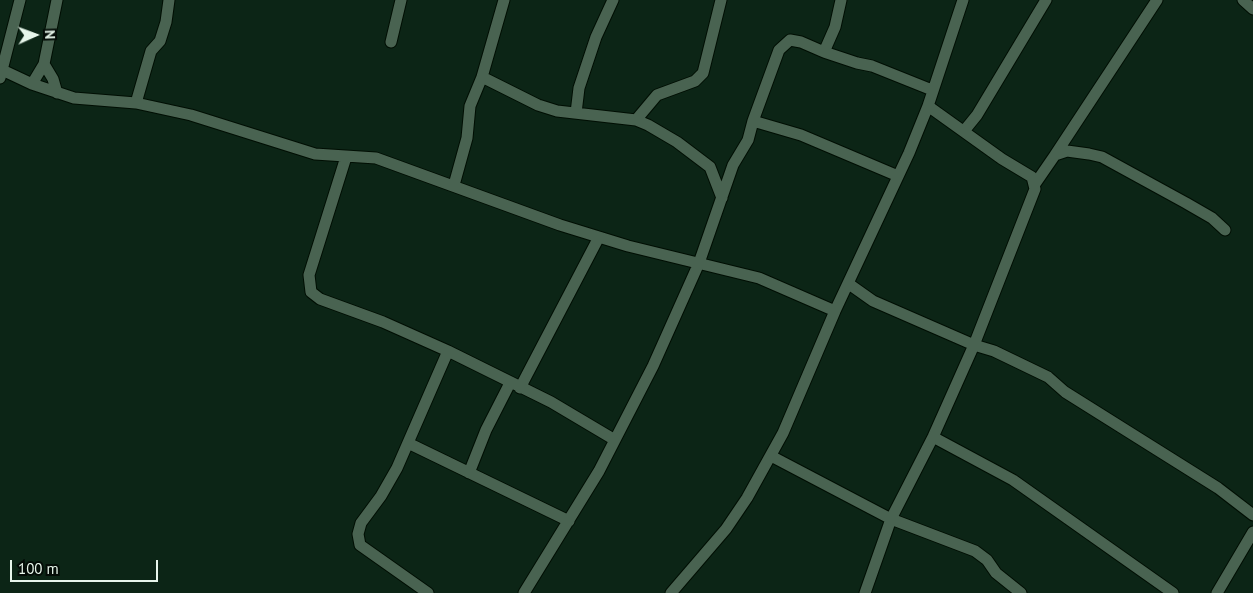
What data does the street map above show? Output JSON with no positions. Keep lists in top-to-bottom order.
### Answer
{
  "scale_bar": "100 m",
  "north": "right"
}
